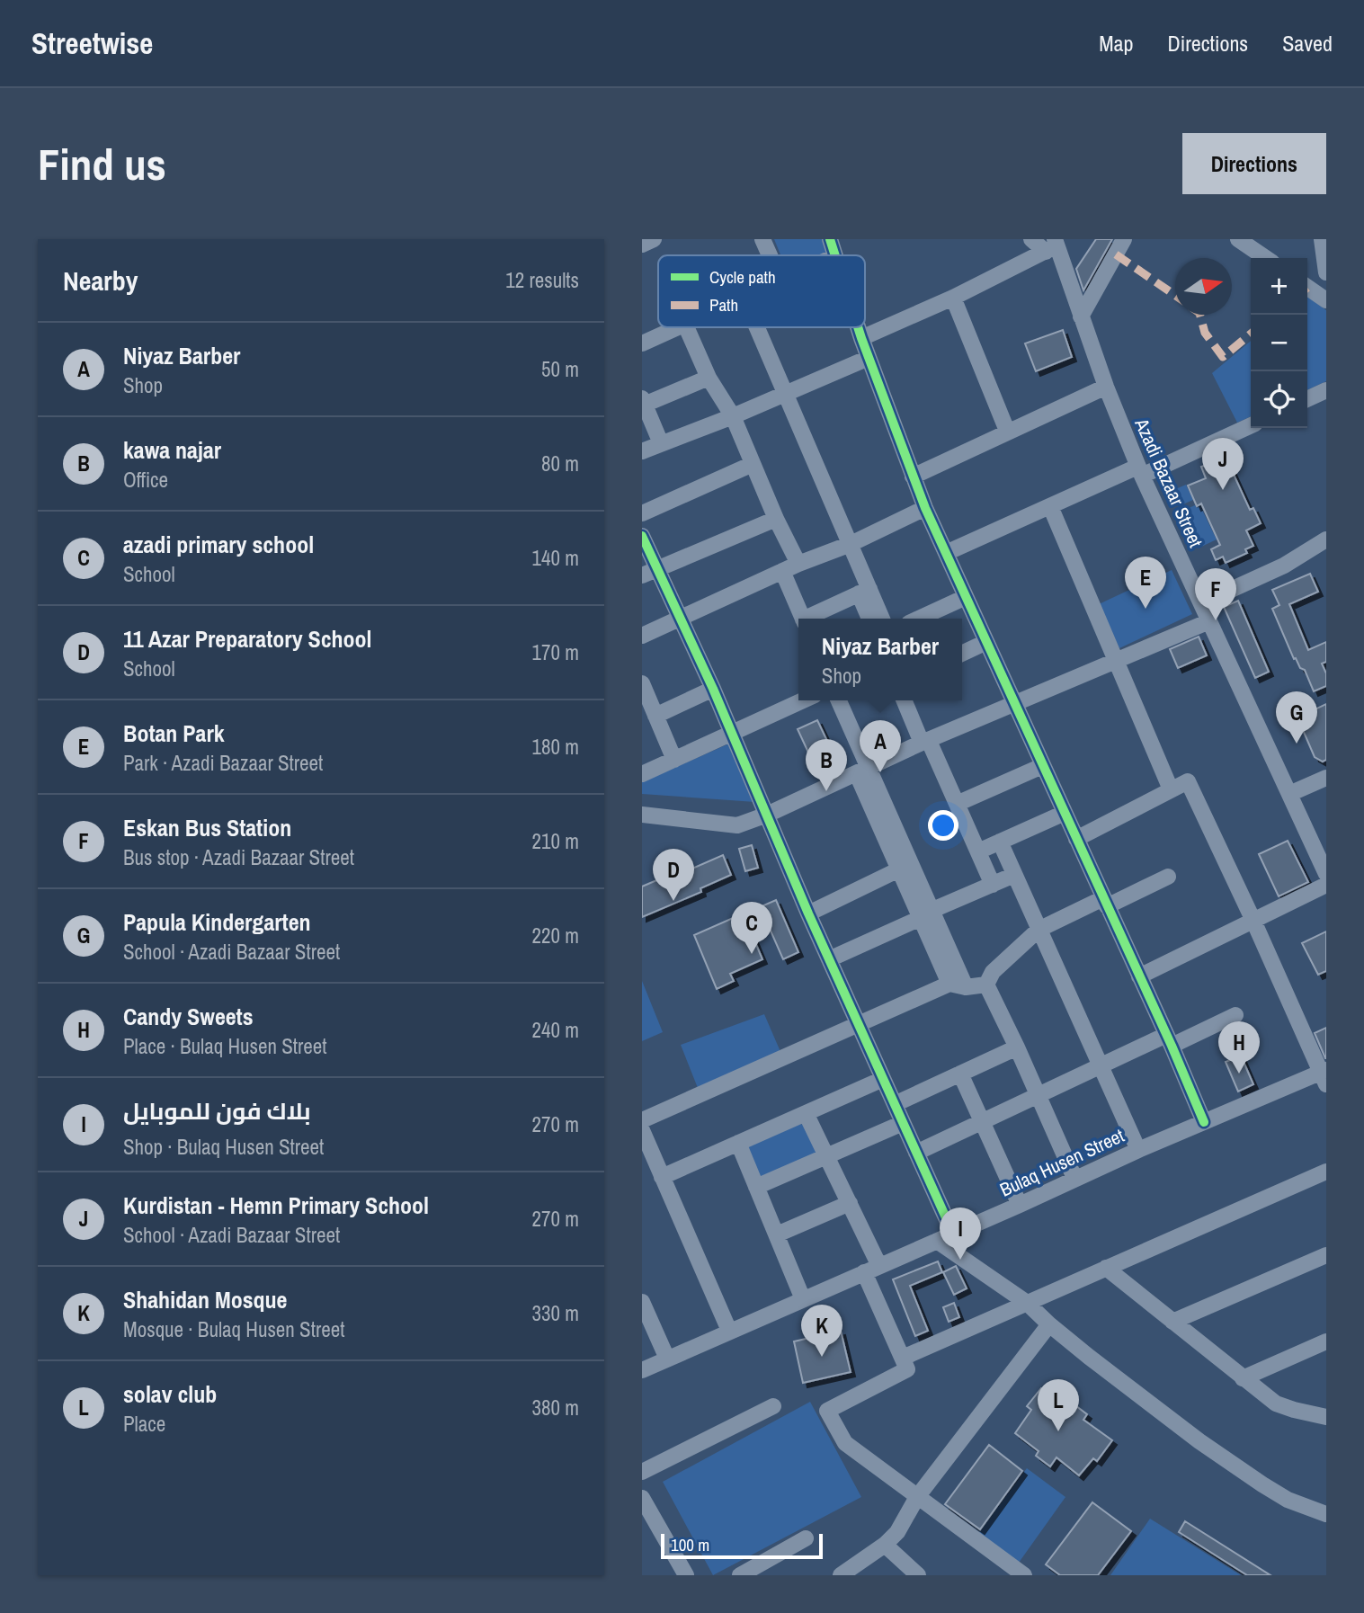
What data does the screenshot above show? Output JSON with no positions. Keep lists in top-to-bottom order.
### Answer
{
  "streets": {
    "street": ["Azadi Bazaar Street", "Bulaq Husen Street"]
  },
  "legend": ["Cycle path", "Path"],
  "scale_bar": "100 m",
  "north": "right",
  "page": {
    "header": "Streetwise",
    "nav": ["Map", "Directions", "Saved"],
    "buttons": "Directions",
    "title": "Find us",
    "heading": ["Nearby", "12 results"],
    "map_buttons": ["+", "−"],
    "list": [
      {
        "mark": "A",
        "name": "Niyaz Barber",
        "note": "Shop",
        "value": "50 m"
      },
      {
        "mark": "B",
        "name": "kawa najar",
        "note": "Office",
        "value": "80 m"
      },
      {
        "mark": "C",
        "name": "azadi primary school",
        "note": "School",
        "value": "140 m"
      },
      {
        "mark": "D",
        "name": "11 Azar Preparatory School",
        "note": "School",
        "value": "170 m"
      },
      {
        "mark": "E",
        "name": "Botan Park",
        "note": "Park · Azadi Bazaar Street",
        "value": "180 m"
      },
      {
        "mark": "F",
        "name": "Eskan Bus Station",
        "note": "Bus stop · Azadi Bazaar Street",
        "value": "210 m"
      },
      {
        "mark": "G",
        "name": "Papula Kindergarten",
        "note": "School · Azadi Bazaar Street",
        "value": "220 m"
      },
      {
        "mark": "H",
        "name": "Candy Sweets",
        "note": "Place · Bulaq Husen Street",
        "value": "240 m"
      },
      {
        "mark": "I",
        "name": "بلاك فون للموبايل",
        "note": "Shop · Bulaq Husen Street",
        "value": "270 m"
      },
      {
        "mark": "J",
        "name": "Kurdistan - Hemn Primary School",
        "note": "School · Azadi Bazaar Street",
        "value": "270 m"
      },
      {
        "mark": "K",
        "name": "Shahidan Mosque",
        "note": "Mosque · Bulaq Husen Street",
        "value": "330 m"
      },
      {
        "mark": "L",
        "name": "solav club",
        "note": "Place",
        "value": "380 m"
      }
    ],
    "pins": [
      "J",
      "E",
      "F",
      "G",
      "A",
      "B",
      "D",
      "C",
      "H",
      "I",
      "K",
      "L"
    ],
    "popup": ["Niyaz Barber", "Shop"],
    "scale": "100 m"
  }
}
